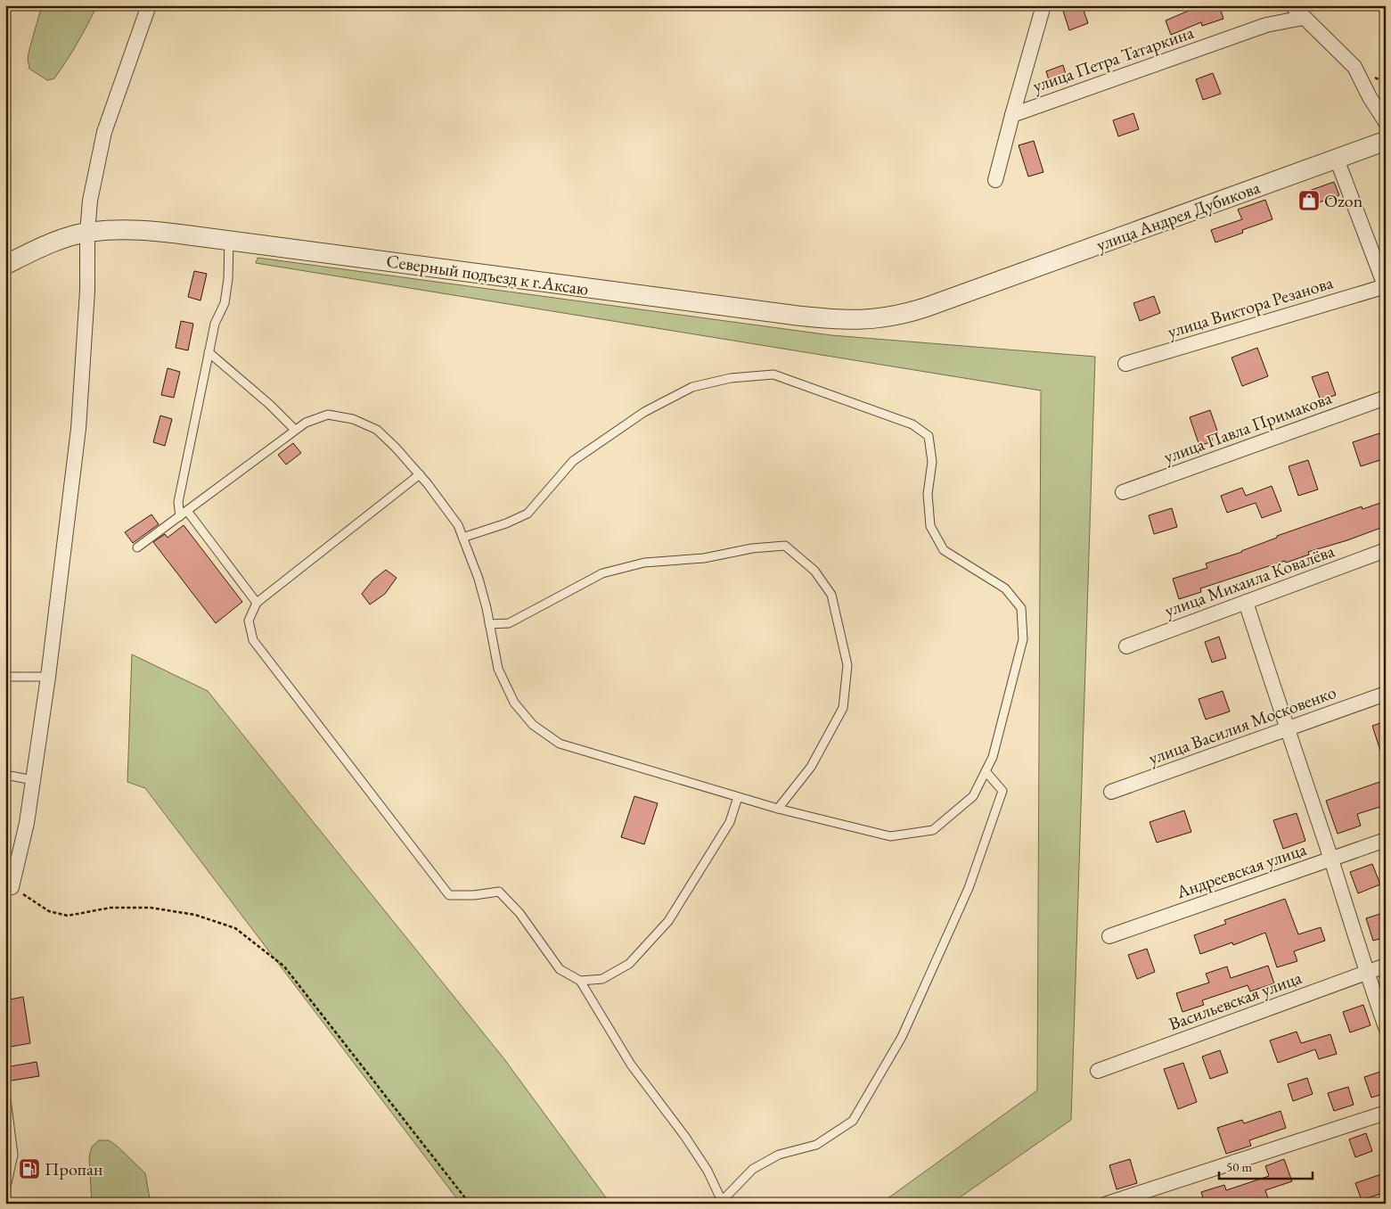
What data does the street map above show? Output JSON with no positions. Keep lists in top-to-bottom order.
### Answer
{
  "streets": {
    "street": [
      "улица Петра Татаркина",
      "улица Андрея Дубикова",
      "Северный подъезд к г.Аксаю",
      "улица Виктора Резанова",
      "улица Павла Примакова",
      "улица Михаила Ковалёва",
      "улица Василия Московенко",
      "Андреевская улица",
      "Васильевская улица"
    ]
  },
  "crossings": [
    ["улица Андрея Дубикова", "Северный подъезд к г.Аксаю"]
  ],
  "places": {
    "shop": ["Ozon"],
    "fuel station": ["Пропан"]
  },
  "scale_bar": "50 m"
}
